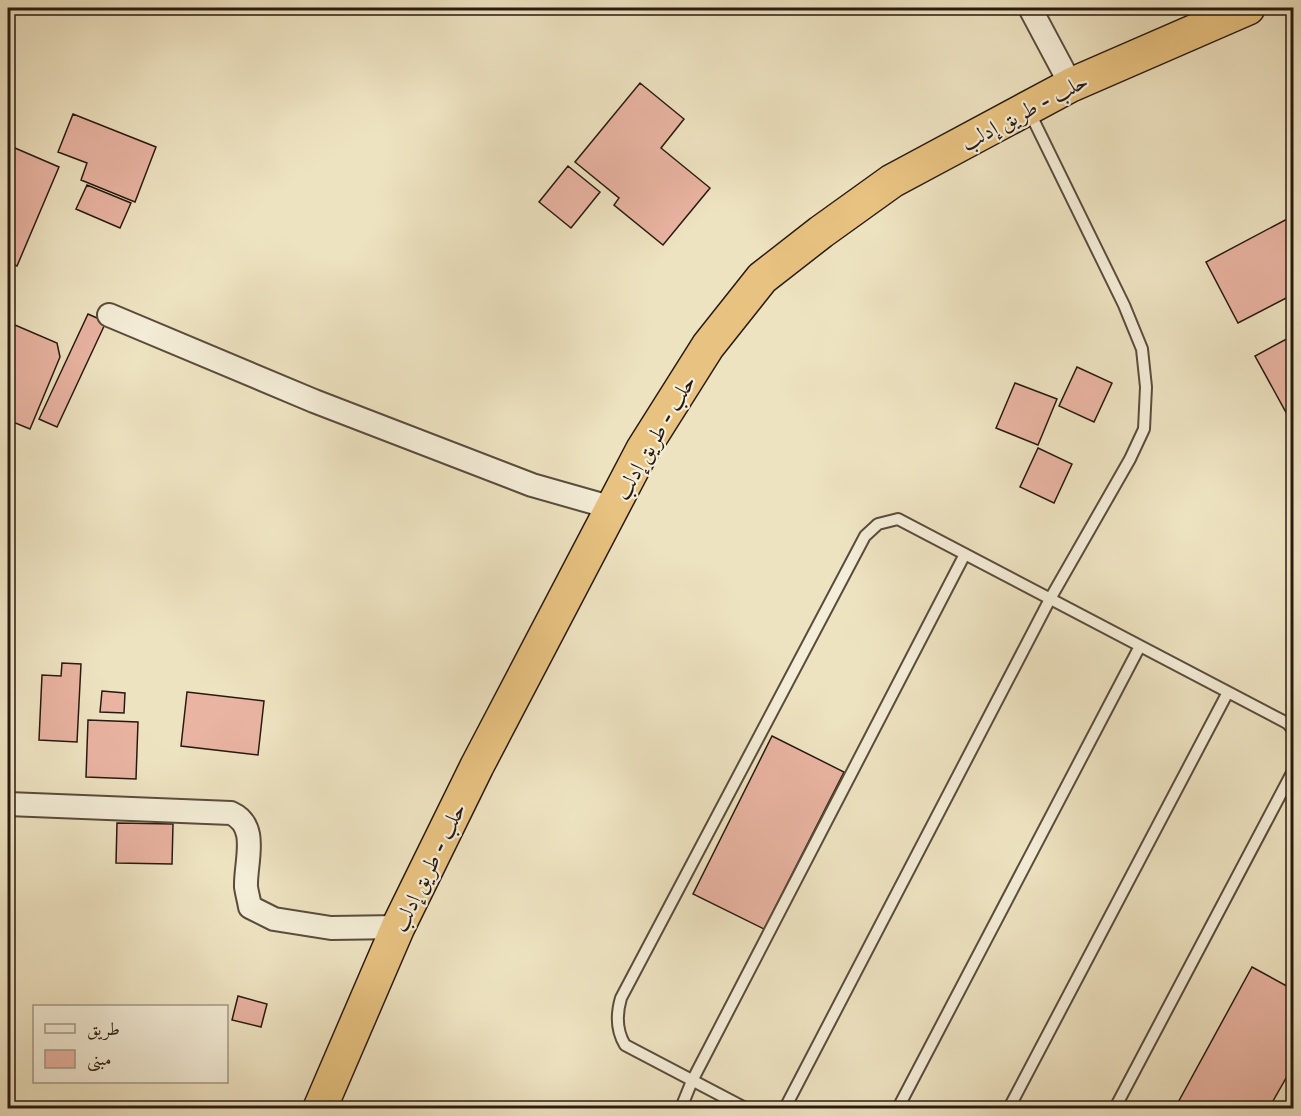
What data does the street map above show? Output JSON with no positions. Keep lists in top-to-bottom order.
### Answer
{
  "streets": {
    "highway": ["حلب - طريق إدلب"]
  },
  "legend": ["طريق", "مبنى"]
}
